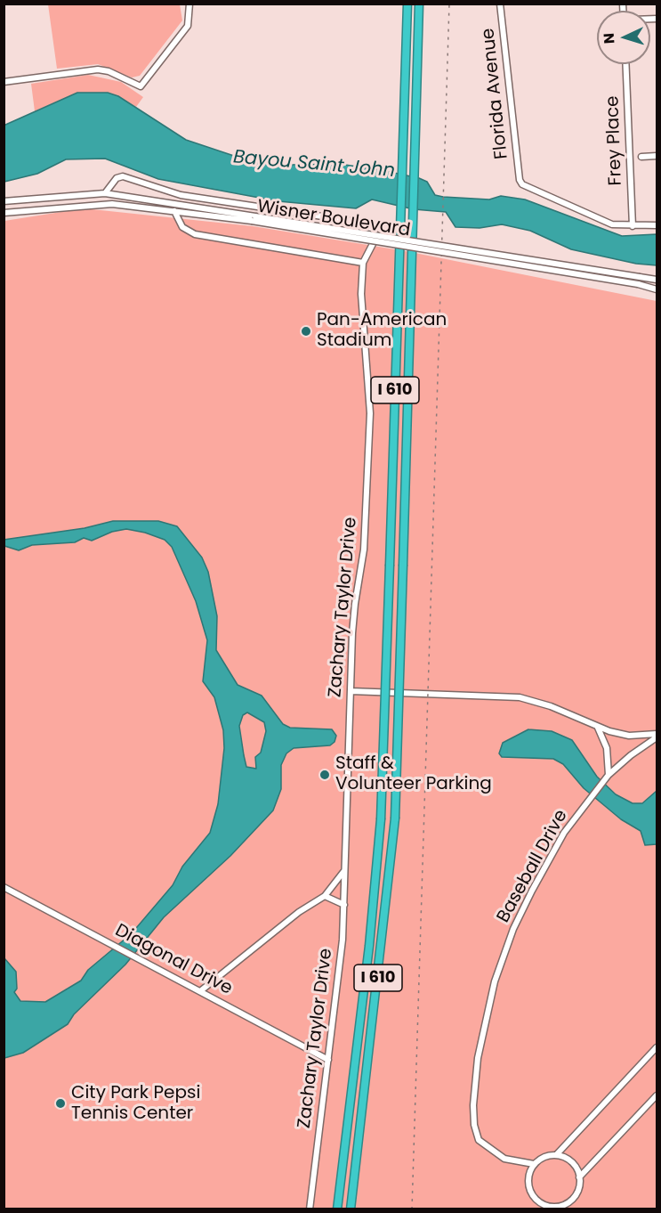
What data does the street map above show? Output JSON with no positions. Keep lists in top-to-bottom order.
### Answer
{
  "streets": {
    "highway": ["I 610"],
    "street": [
      "Florida Avenue",
      "Frey Place",
      "Wisner Boulevard",
      "Zachary Taylor Drive",
      "Baseball Drive",
      "Diagonal Drive"
    ]
  },
  "crossings": [
    ["Florida Avenue", "Frey Place"],
    ["Zachary Taylor Drive", "Diagonal Drive"]
  ],
  "water": ["Bayou Saint John"],
  "places": ["Pan-American Stadium", "Staff & Volunteer Parking", "City Park Pepsi Tennis Center"],
  "north": "left"
}
